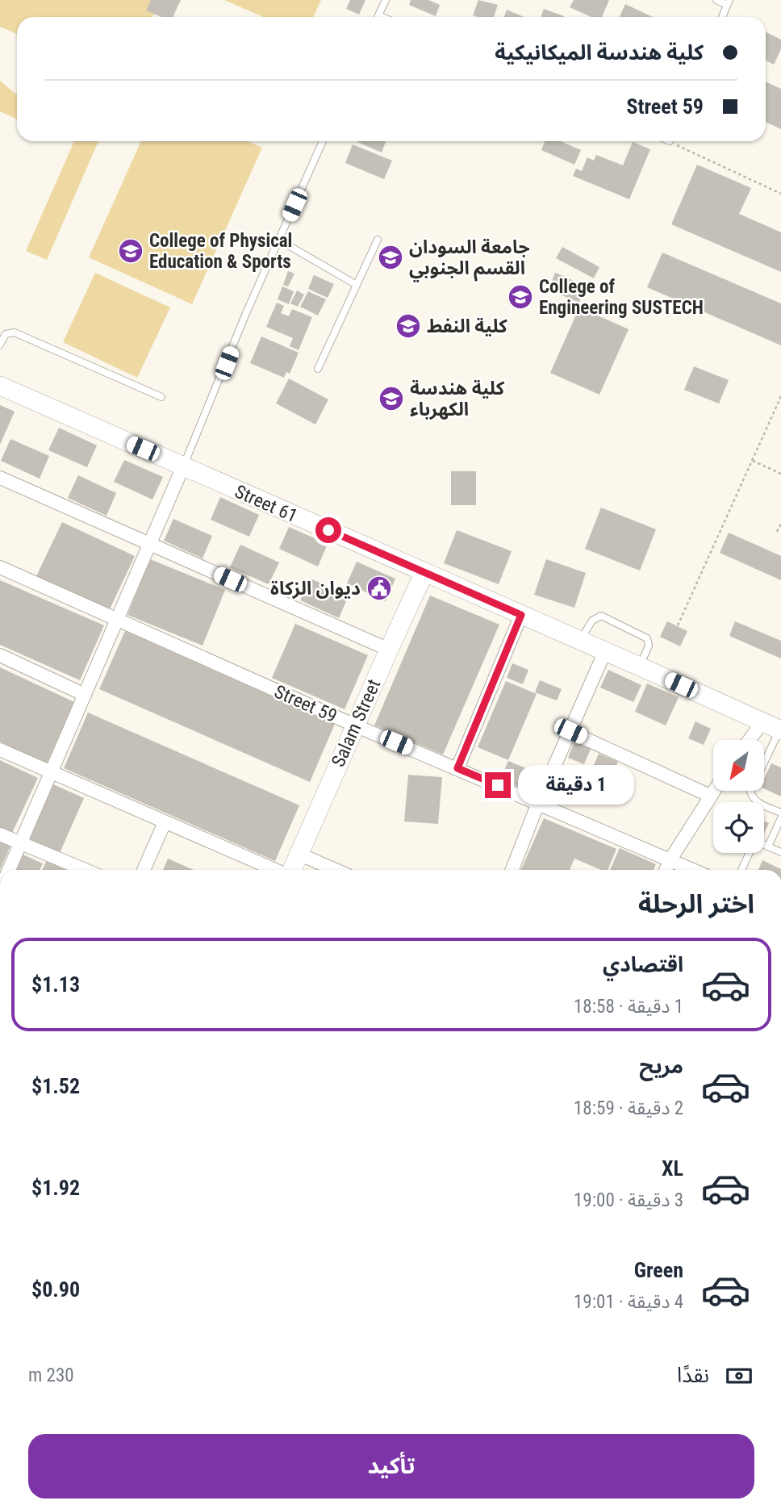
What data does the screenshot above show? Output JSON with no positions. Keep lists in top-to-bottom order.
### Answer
{
  "streets": {
    "street": ["Street 61", "Street 59", "Salam Street"]
  },
  "crossings": [
    ["Street 61", "Salam Street"],
    ["Street 59", "Salam Street"]
  ],
  "places": {
    "school or university": [
      "College of Physical Education & Sports",
      "جامعة السودان القسم الجنوبي",
      "College of Engineering SUSTECH",
      "كلية النفط",
      "كلية هندسة الكهرباء"
    ],
    "public building": ["ديوان الزكاة"]
  },
  "north": "bottom left",
  "page": {
    "banner": ["كلية هندسة الميكانيكية", "Street 59"],
    "bubble": "1 دقيقة",
    "heading": "اختر الرحلة",
    "list": [
      {
        "name": "اقتصادي",
        "note": "1 دقيقة · 18:58",
        "value": "$1.13"
      },
      {
        "name": "مريح",
        "note": "2 دقيقة · 18:59",
        "value": "$1.52"
      },
      {
        "name": "XL",
        "note": "3 دقيقة · 19:00",
        "value": "$1.92"
      },
      {
        "name": "Green",
        "note": "4 دقيقة · 19:01",
        "value": "$0.90"
      }
    ],
    "pay": ["نقدًا", "230 m"],
    "buttons": "تأكيد"
  }
}
